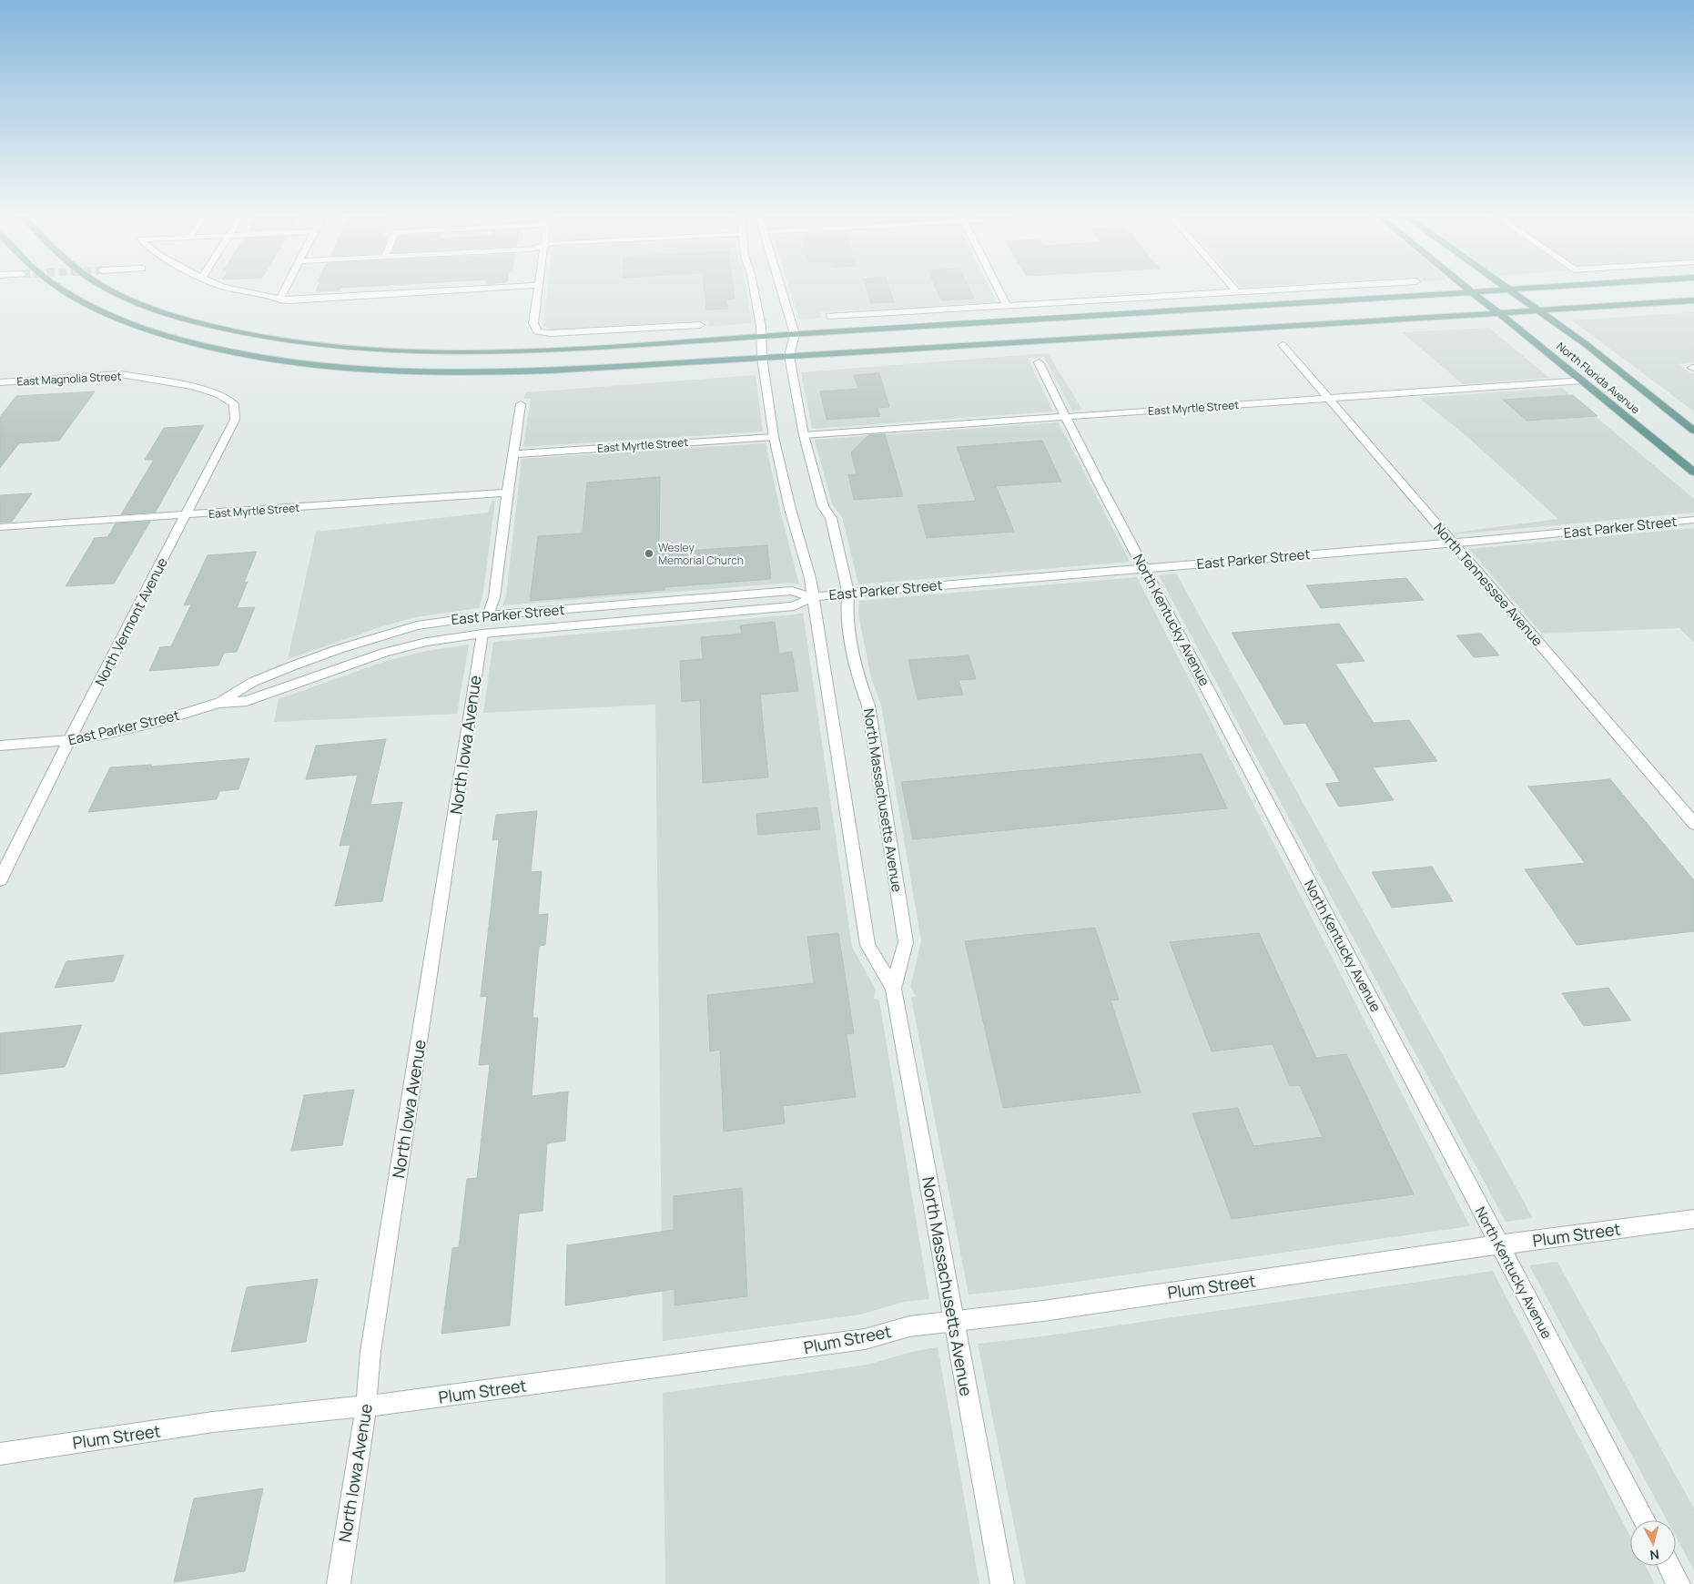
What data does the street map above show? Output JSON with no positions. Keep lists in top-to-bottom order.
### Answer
{
  "streets": {
    "main road": ["North Florida Avenue"],
    "street": [
      "East Magnolia Street",
      "East Myrtle Street",
      "East Parker Street",
      "North Tennessee Avenue",
      "North Kentucky Avenue",
      "North Vermont Avenue",
      "North Iowa Avenue",
      "North Massachusetts Avenue",
      "Plum Street"
    ]
  },
  "crossings": [
    ["North Florida Avenue", "East Myrtle Street"],
    ["East Magnolia Street", "North Vermont Avenue"],
    ["East Myrtle Street", "North Tennessee Avenue"],
    ["East Myrtle Street", "North Kentucky Avenue"],
    ["East Myrtle Street", "North Vermont Avenue"],
    ["East Myrtle Street", "North Massachusetts Avenue"],
    ["East Parker Street", "North Tennessee Avenue"],
    ["East Parker Street", "North Kentucky Avenue"],
    ["East Parker Street", "North Vermont Avenue"],
    ["East Parker Street", "North Iowa Avenue"],
    ["East Parker Street", "North Massachusetts Avenue"],
    ["North Kentucky Avenue", "Plum Street"],
    ["North Iowa Avenue", "Plum Street"],
    ["North Massachusetts Avenue", "Plum Street"]
  ],
  "places": ["Wesley Memorial Church"],
  "north": "bottom"
}
